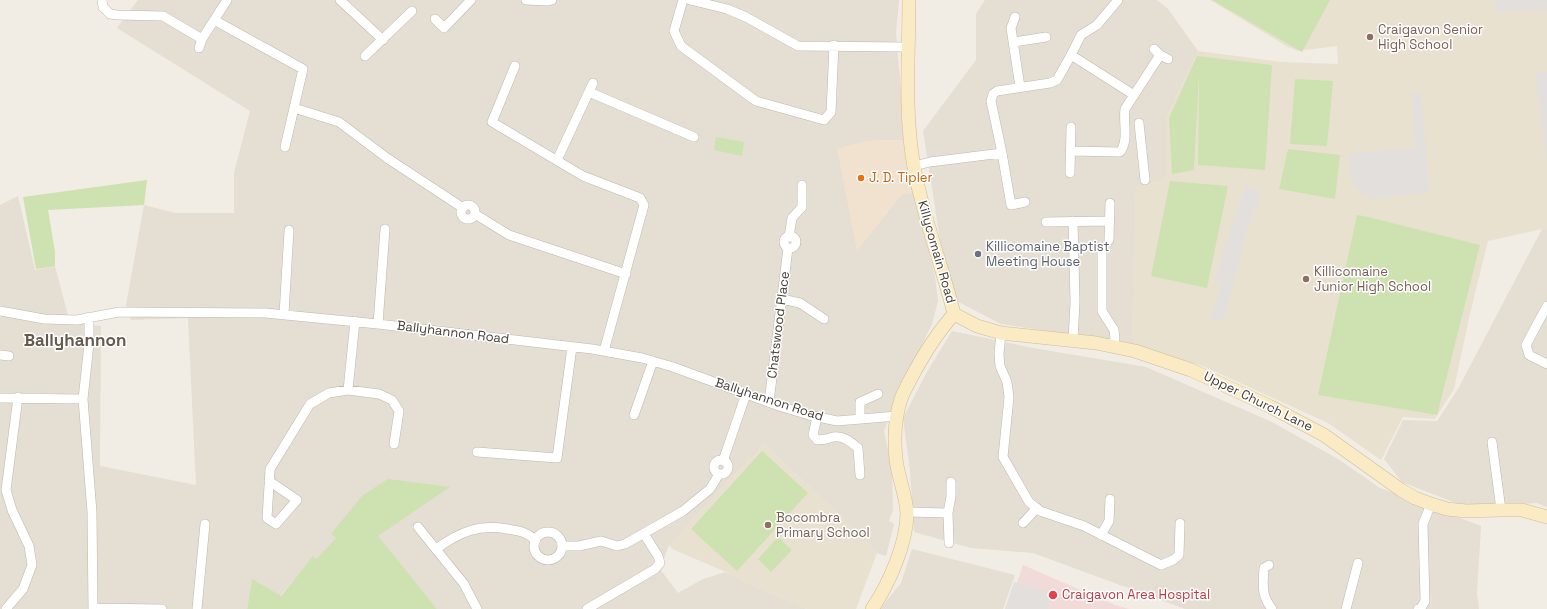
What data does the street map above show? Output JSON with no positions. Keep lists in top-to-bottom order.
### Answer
{
  "streets": {
    "street": [
      "Killycomain Road",
      "Chatswood Place",
      "Ballyhannon Road",
      "Upper Church Lane"
    ]
  },
  "crossings": [
    ["Killycomain Road", "Ballyhannon Road"],
    ["Killycomain Road", "Upper Church Lane"],
    ["Chatswood Place", "Ballyhannon Road"]
  ],
  "districts": ["Ballyhannon"],
  "places": [
    "Craigavon Senior High School",
    "J. D. Tipler",
    "Killicomaine Baptist Meeting House",
    "Killicomaine Junior High School",
    "Bocombra Primary School",
    "Craigavon Area Hospital"
  ]
}
